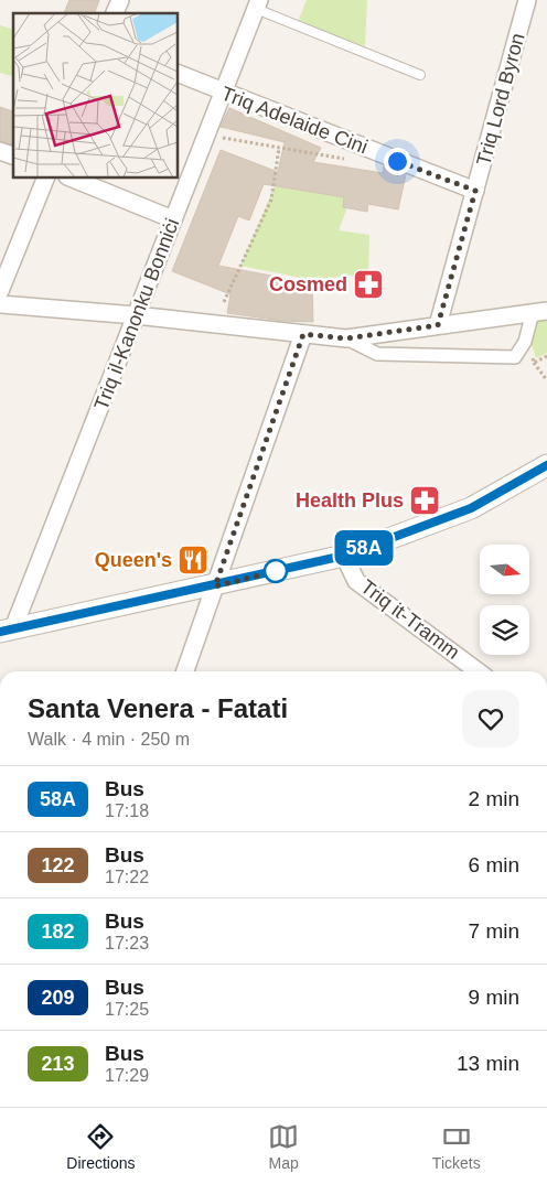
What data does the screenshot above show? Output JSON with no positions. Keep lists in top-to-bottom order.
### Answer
{
  "streets": {
    "street": [
      "Triq Lord Byron",
      "Triq Adelaide Cini",
      "Triq il-Kanonku Bonniċi",
      "Triq it-Tramm"
    ]
  },
  "crossings": [
    ["Triq Lord Byron", "Triq Adelaide Cini"],
    ["Triq Adelaide Cini", "Triq il-Kanonku Bonniċi"]
  ],
  "places": {
    "pharmacy": ["Cosmed", "Health Plus"],
    "restaurant": ["Queen's"]
  },
  "lines": ["bus line 58A"],
  "north": "right",
  "page": {
    "on_map": "58A",
    "heading": ["Santa Venera - Fatati", "Walk · 4 min · 250 m"],
    "list": [
      {
        "mark": "58A",
        "name": "Bus",
        "note": "17:18",
        "value": "2 min"
      },
      {
        "mark": "122",
        "name": "Bus",
        "note": "17:22",
        "value": "6 min"
      },
      {
        "mark": "182",
        "name": "Bus",
        "note": "17:23",
        "value": "7 min"
      },
      {
        "mark": "209",
        "name": "Bus",
        "note": "17:25",
        "value": "9 min"
      },
      {
        "mark": "213",
        "name": "Bus",
        "note": "17:29",
        "value": "13 min"
      }
    ],
    "tabs": ["Directions", "Map", "Tickets"]
  }
}
